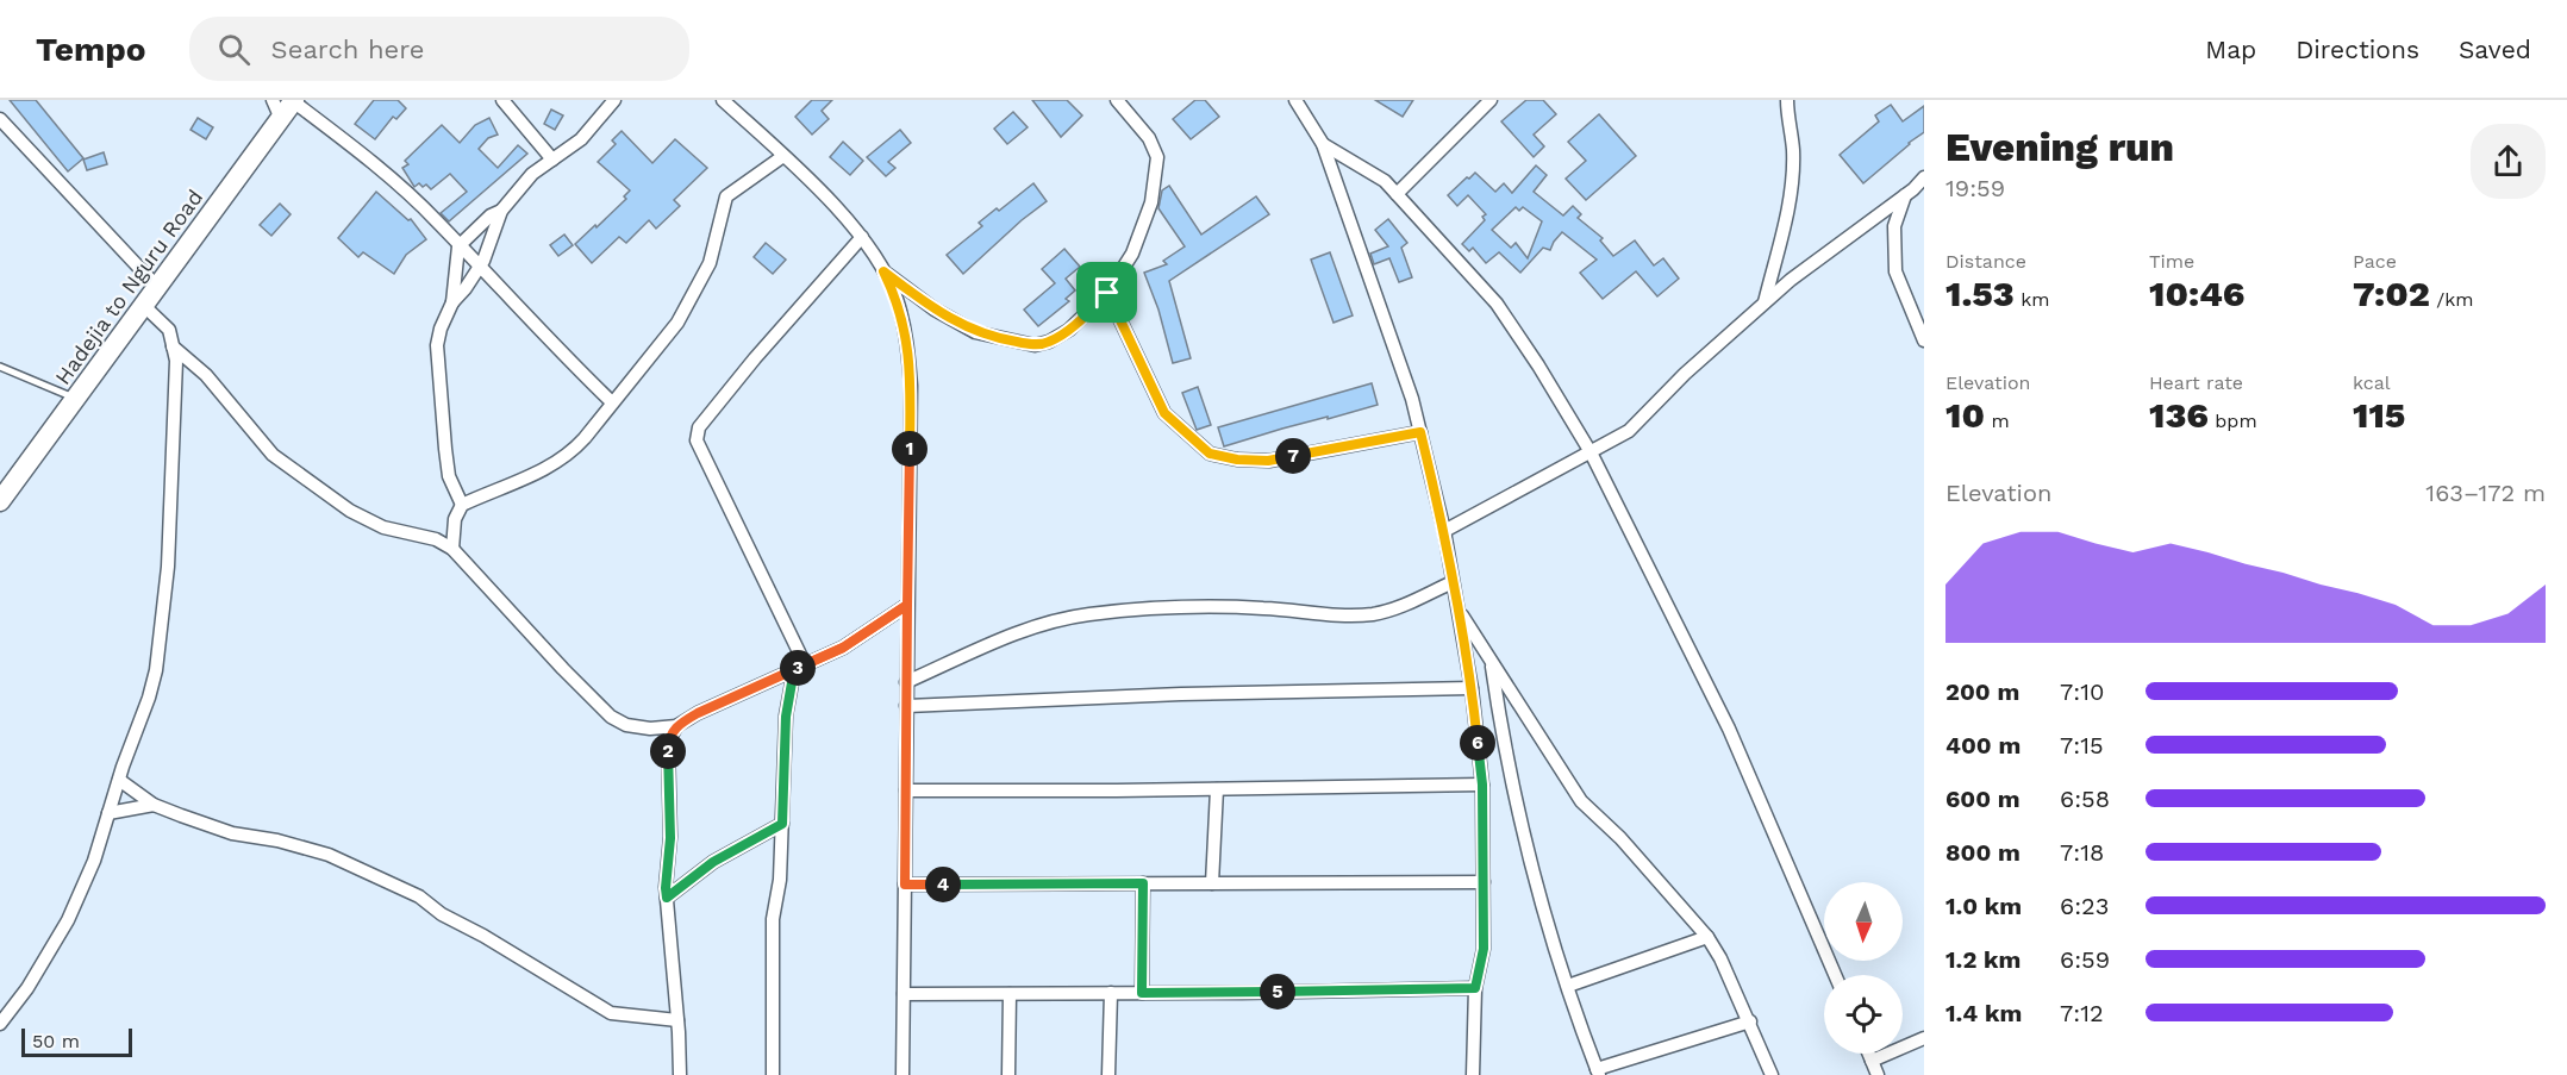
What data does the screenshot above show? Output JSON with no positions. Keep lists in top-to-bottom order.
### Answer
{
  "streets": {
    "main road": ["Hadejia to Nguru Road"]
  },
  "scale_bar": "50 m",
  "north": "bottom",
  "page": {
    "header": "Tempo",
    "search": "Search here",
    "nav": ["Map", "Directions", "Saved"],
    "heading": ["Evening run", "19:59"],
    "stats": [
      ["Distance", "1.53 km"],
      ["Time", "10:46"],
      ["Pace", "7:02 /km"],
      ["Elevation", "10 m"],
      ["Heart rate", "136 bpm"],
      ["kcal", "115"]
    ],
    "pins": [
      "1",
      "7",
      "3",
      "6",
      "2",
      "4",
      "5"
    ],
    "chart": ["Elevation", "163–172 m"],
    "list": [
      {
        "name": "200 m",
        "note": "7:10"
      },
      {
        "name": "400 m",
        "note": "7:15"
      },
      {
        "name": "600 m",
        "note": "6:58"
      },
      {
        "name": "800 m",
        "note": "7:18"
      },
      {
        "name": "1.0 km",
        "note": "6:23"
      },
      {
        "name": "1.2 km",
        "note": "6:59"
      },
      {
        "name": "1.4 km",
        "note": "7:12"
      }
    ],
    "scale": "50 m"
  }
}
